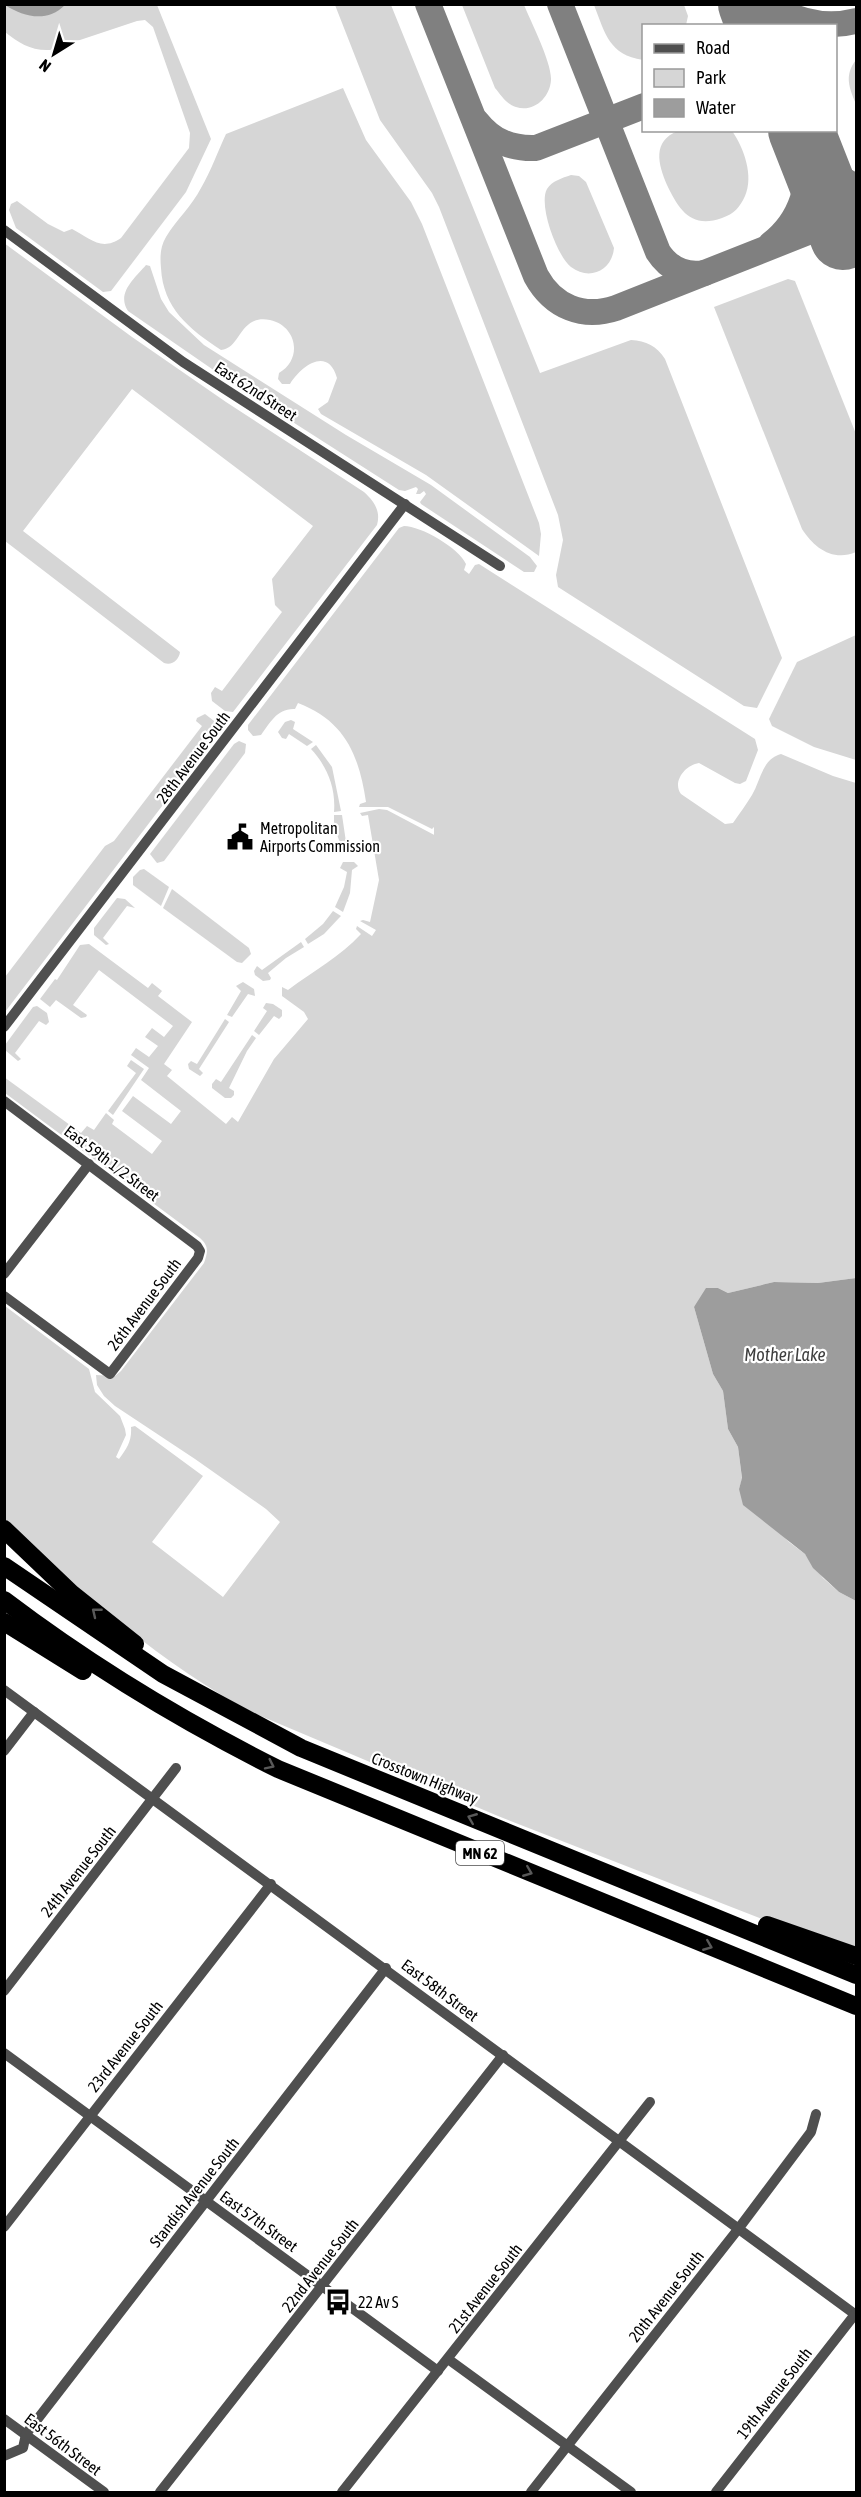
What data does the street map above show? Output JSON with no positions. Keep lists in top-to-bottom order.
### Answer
{
  "streets": {
    "highway": ["Crosstown Highway", "MN 62"],
    "street": [
      "East 62nd Street",
      "28th Avenue South",
      "East 59th 1/2 Street",
      "26th Avenue South",
      "24th Avenue South",
      "East 58th Street",
      "23rd Avenue South",
      "Standish Avenue South",
      "East 57th Street",
      "22nd Avenue South",
      "21st Avenue South",
      "20th Avenue South",
      "19th Avenue South",
      "East 56th Street"
    ]
  },
  "crossings": [
    ["East 62nd Street", "28th Avenue South"],
    ["East 59th 1/2 Street", "26th Avenue South"],
    ["24th Avenue South", "East 58th Street"],
    ["East 58th Street", "23rd Avenue South"],
    ["East 58th Street", "Standish Avenue South"],
    ["East 58th Street", "22nd Avenue South"],
    ["East 58th Street", "21st Avenue South"],
    ["East 58th Street", "20th Avenue South"],
    ["East 58th Street", "19th Avenue South"],
    ["23rd Avenue South", "East 57th Street"],
    ["Standish Avenue South", "East 57th Street"],
    ["Standish Avenue South", "East 56th Street"],
    ["East 57th Street", "22nd Avenue South"],
    ["East 57th Street", "21st Avenue South"]
  ],
  "water": ["Mother Lake"],
  "places": {
    "public building": ["Metropolitan Airports Commission"],
    "bus stop": ["22 Av S"]
  },
  "legend": ["Road", "Park", "Water"],
  "north": "bottom left"
}
